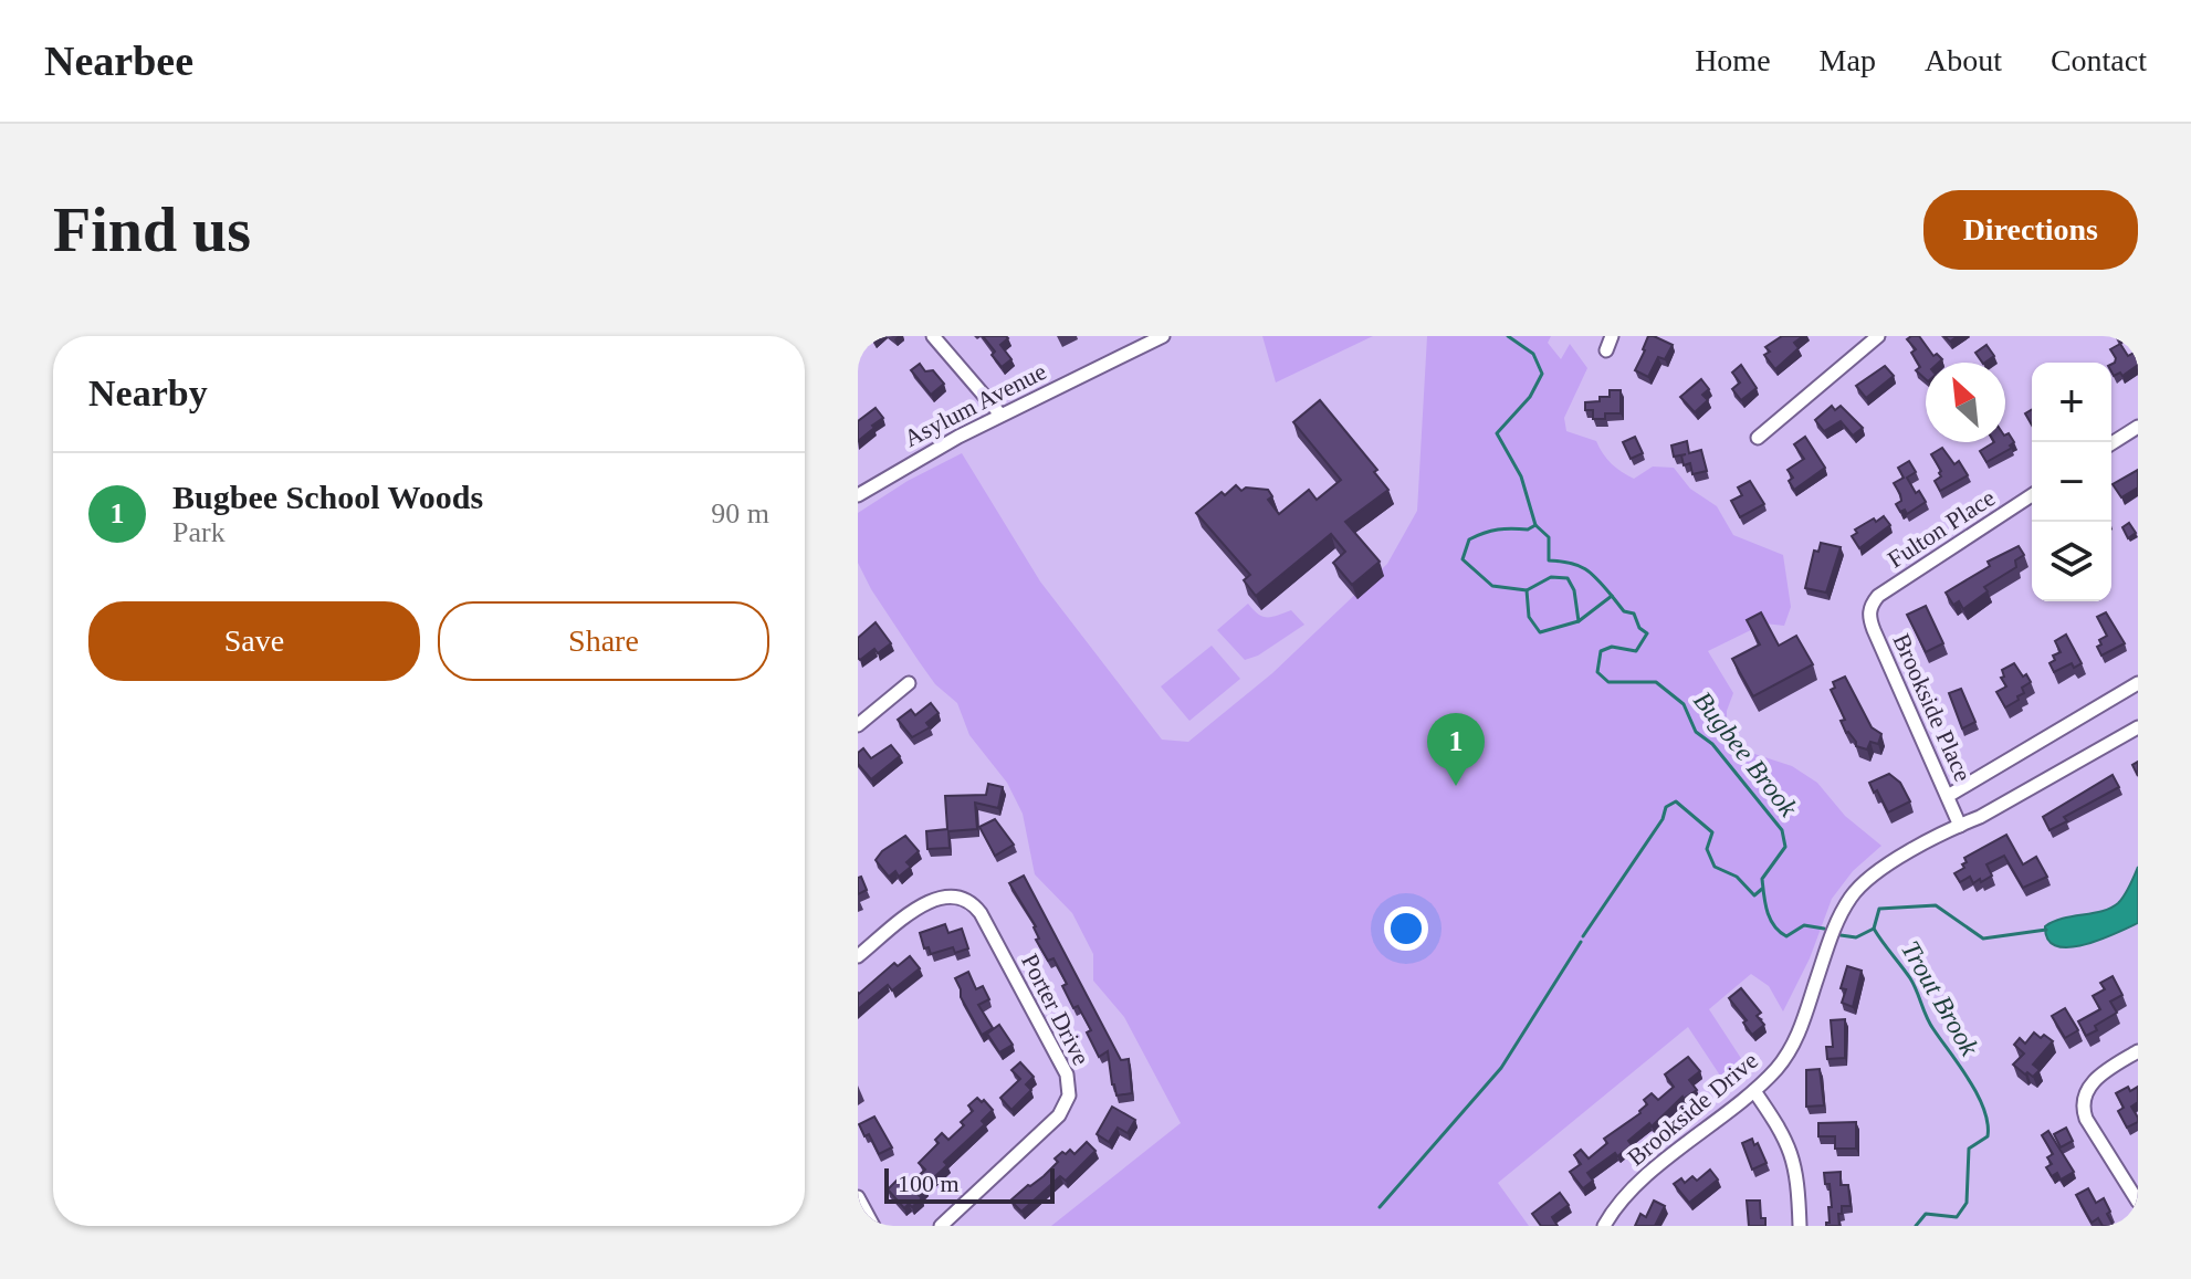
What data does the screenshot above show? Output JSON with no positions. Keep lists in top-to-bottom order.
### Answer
{
  "streets": {
    "street": [
      "Asylum Avenue",
      "Fulton Place",
      "Brookside Place",
      "Porter Drive",
      "Brookside Drive"
    ]
  },
  "crossings": [
    ["Fulton Place", "Brookside Place"],
    ["Brookside Place", "Brookside Drive"]
  ],
  "water": ["Bugbee Brook", "Trout Brook"],
  "scale_bar": "100 m",
  "north": "top left",
  "page": {
    "header": "Nearbee",
    "nav": [
      "Home",
      "Map",
      "About",
      "Contact"
    ],
    "buttons": [
      "Directions",
      ["Save", "Share"]
    ],
    "title": "Find us",
    "heading": "Nearby",
    "map_buttons": ["+", "−"],
    "list": [
      {
        "mark": "1",
        "name": "Bugbee School Woods",
        "note": "Park",
        "value": "90 m"
      }
    ],
    "pins": "1",
    "scale": "100 m"
  }
}
